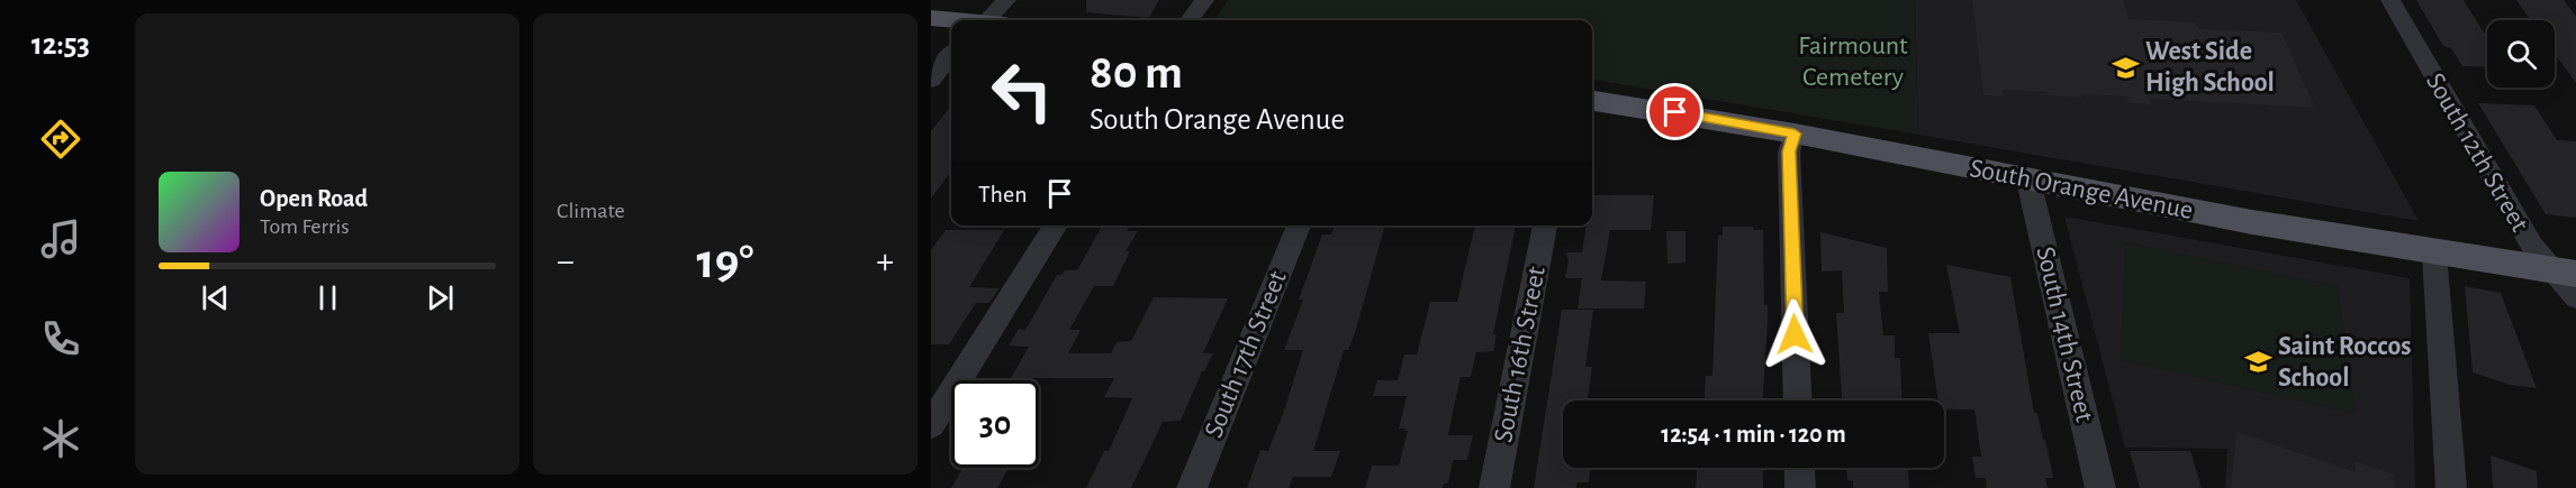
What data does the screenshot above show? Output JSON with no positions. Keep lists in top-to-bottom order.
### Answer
{
  "streets": {
    "main road": ["South Orange Avenue"],
    "street": [
      "South 12th Street",
      "South 14th Street",
      "South 17th Street",
      "South 16th Street"
    ]
  },
  "crossings": [
    ["South 12th Street", "South Orange Avenue"],
    ["South Orange Avenue", "South 14th Street"]
  ],
  "parks": ["Fairmount Cemetery"],
  "places": {
    "school or university": ["West Side High School", "Saint Roccos School"]
  },
  "page": {
    "tabs": "12:53",
    "tile": "Climate",
    "turn": ["80 m", "South Orange Avenue"],
    "then": "Then",
    "song": ["Open Road", "Tom Ferris"],
    "heat": ["−", "19°", "+"],
    "limit": "30",
    "trip": "12:54 · 1 min · 120 m"
  }
}
